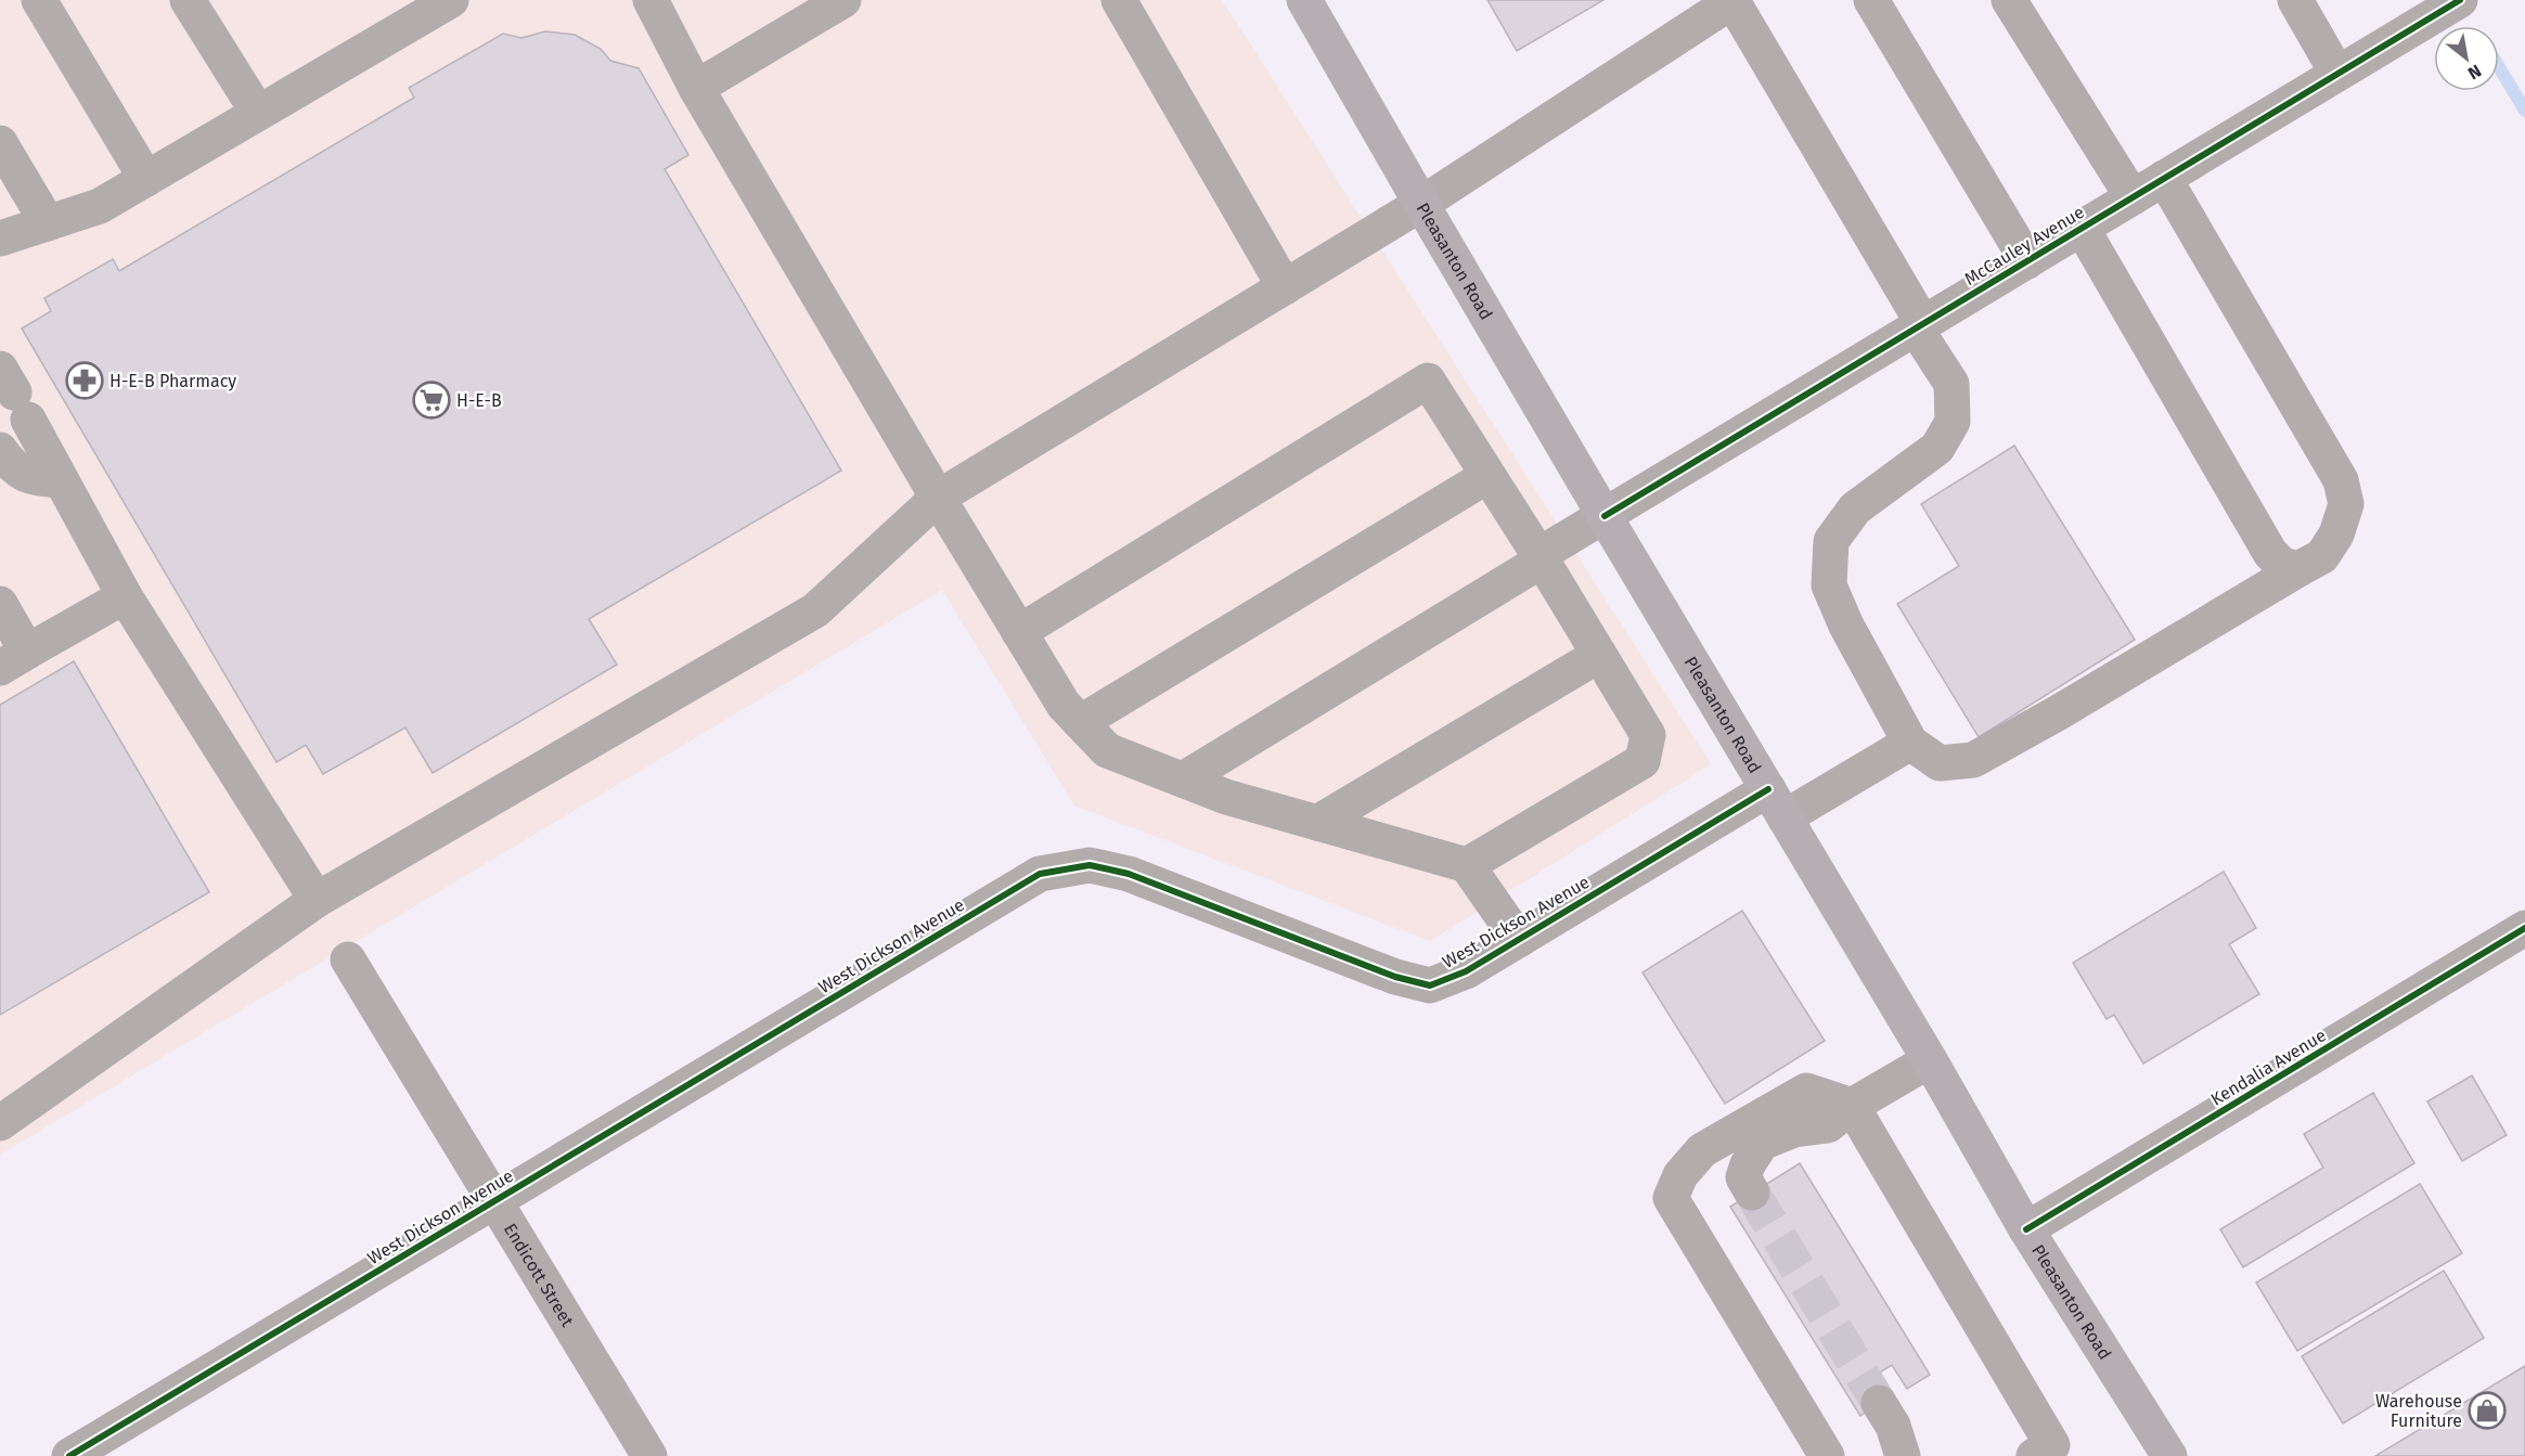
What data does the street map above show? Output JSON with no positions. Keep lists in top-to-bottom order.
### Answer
{
  "streets": {
    "main road": ["Pleasanton Road"],
    "street": [
      "McCauley Avenue",
      "West Dickson Avenue",
      "Kendalia Avenue",
      "Endicott Street"
    ]
  },
  "crossings": [
    ["McCauley Avenue", "Pleasanton Road"],
    ["Pleasanton Road", "West Dickson Avenue"],
    ["Pleasanton Road", "Kendalia Avenue"],
    ["West Dickson Avenue", "Endicott Street"]
  ],
  "places": {
    "pharmacy": ["H-E-B Pharmacy"],
    "supermarket": ["H-E-B"],
    "shop": ["Warehouse Furniture"]
  },
  "north": "bottom right"
}
